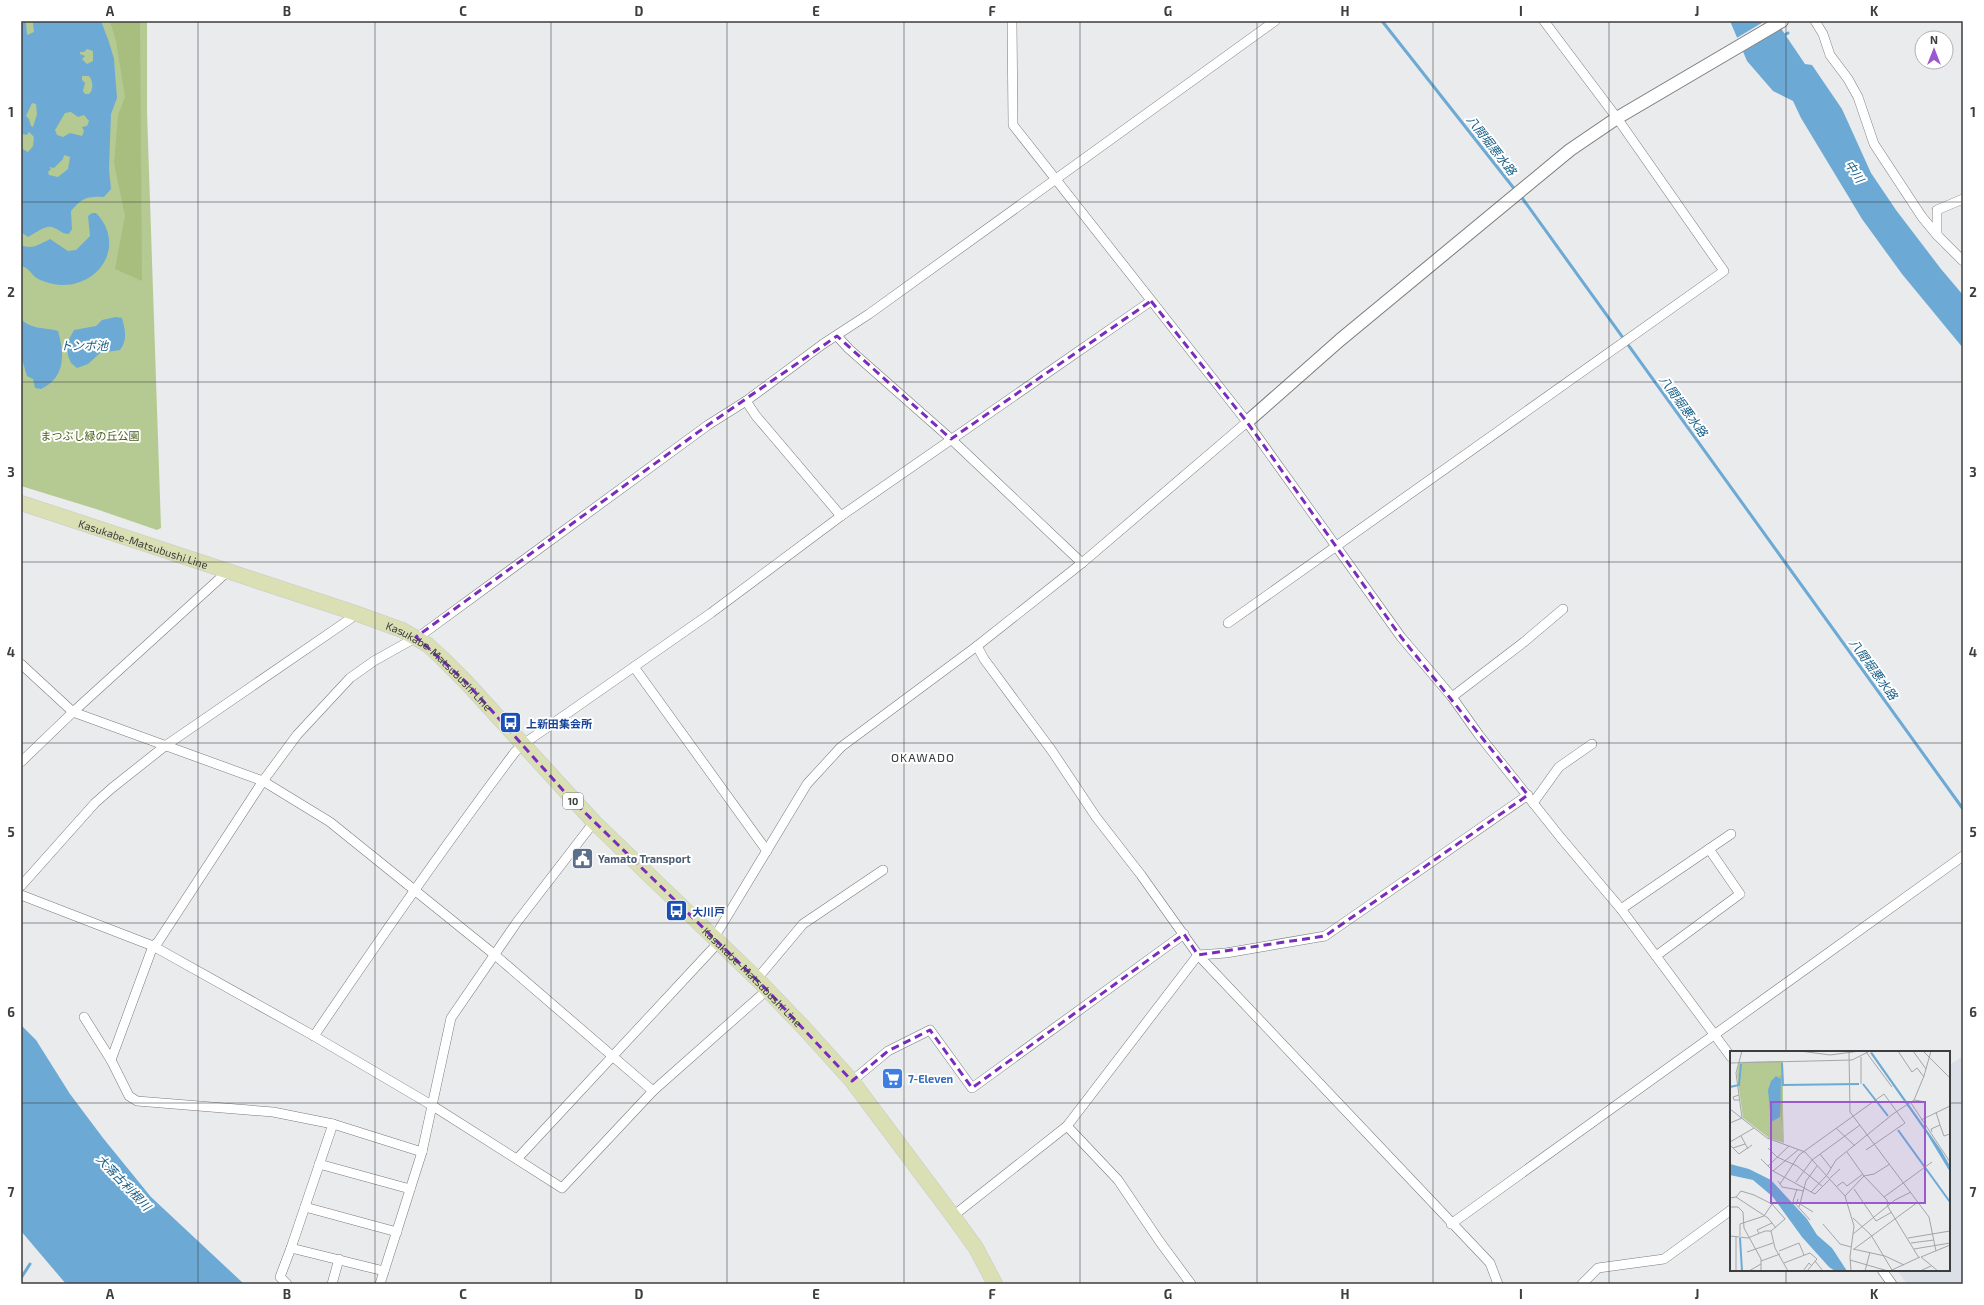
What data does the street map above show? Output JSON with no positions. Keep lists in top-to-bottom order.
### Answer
{
  "streets": {
    "main road": ["Kasukabe-Matsubushi Line", "10"]
  },
  "districts": ["OKAWADO"],
  "water": [
    "八間堀悪水路",
    "中川",
    "トンボ池",
    "大落古利根川"
  ],
  "parks": ["まつぶし緑の丘公園"],
  "places": {
    "bus stop": ["上新田集会所", "大川戸"],
    "public building": ["Yamato Transport"],
    "supermarket": ["7-Eleven"]
  },
  "north": "top",
  "grid": {
    "columns": [
      "A",
      "B",
      "C",
      "D",
      "E",
      "F",
      "G",
      "H",
      "I",
      "J",
      "K"
    ],
    "rows": [
      "1",
      "2",
      "3",
      "4",
      "5",
      "6",
      "7"
    ]
  }
}
